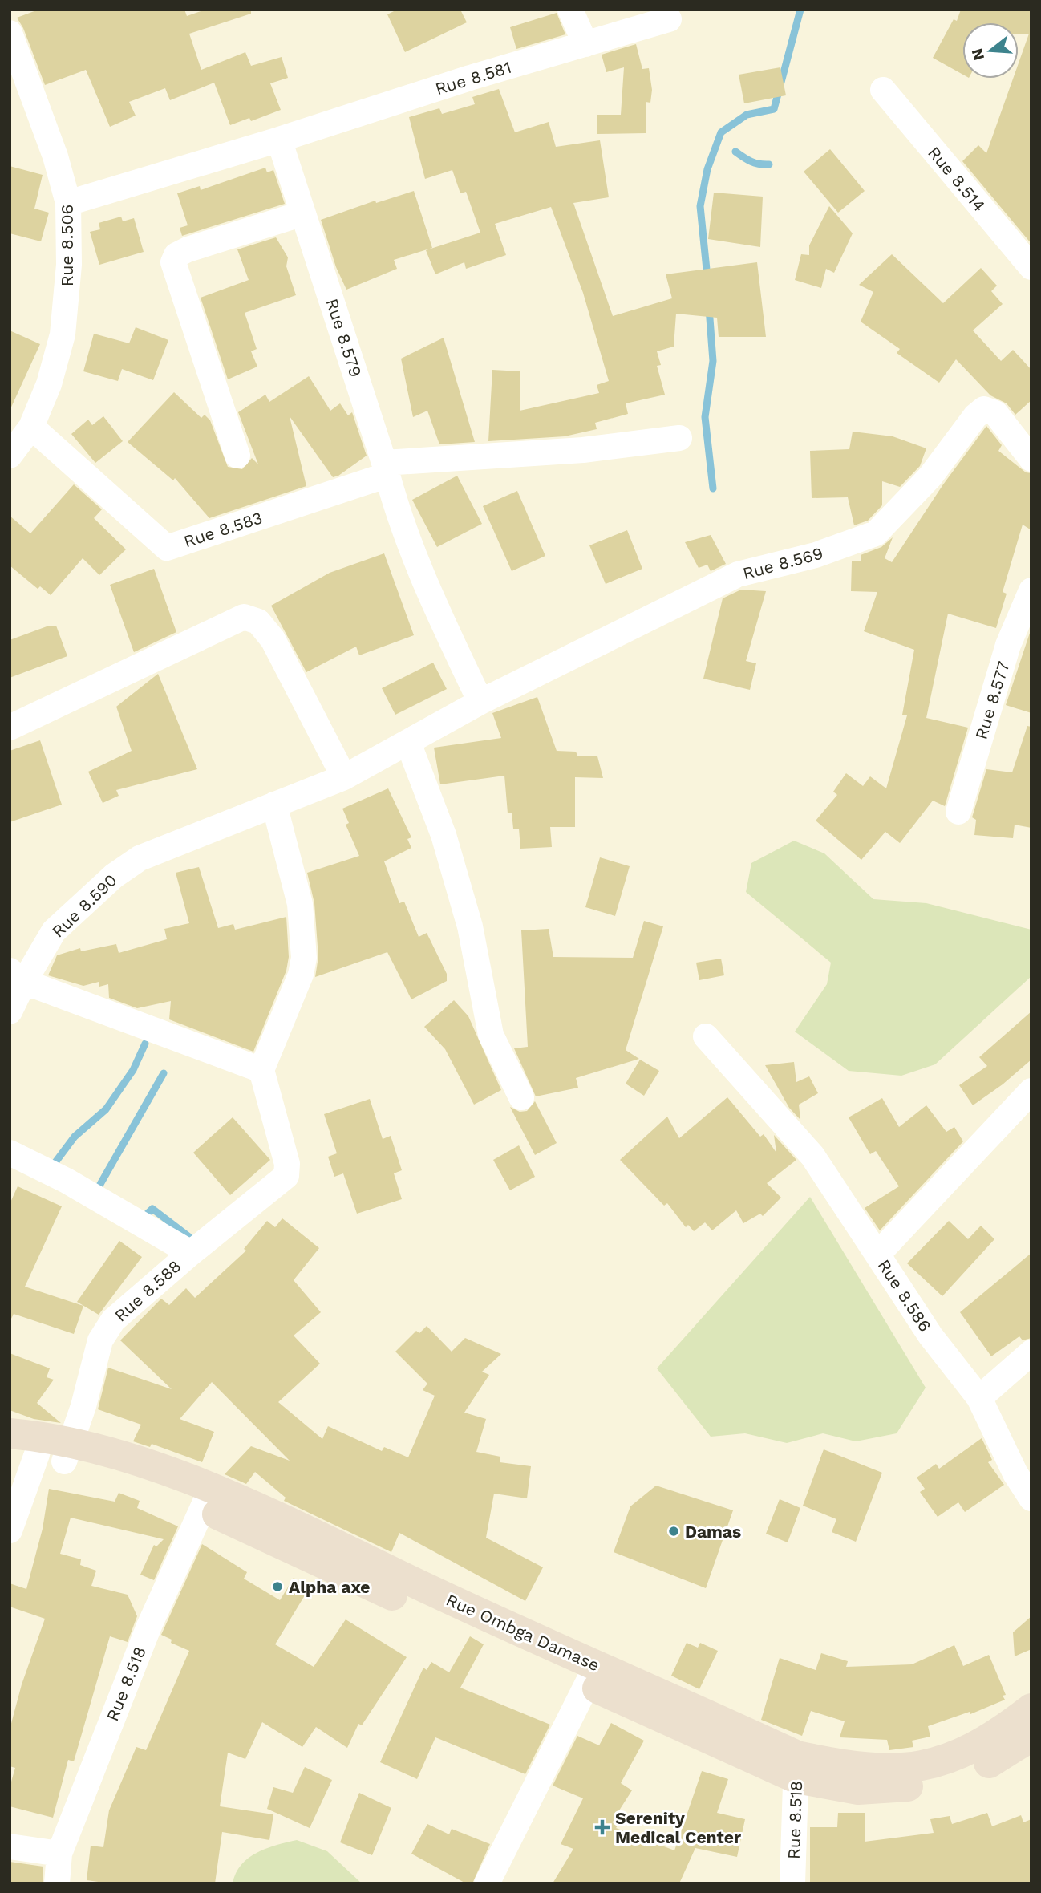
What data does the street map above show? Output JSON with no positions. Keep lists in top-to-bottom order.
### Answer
{
  "streets": {
    "main road": ["Rue Ombga Damase"],
    "street": [
      "Rue 8.581",
      "Rue 8.514",
      "Rue 8.506",
      "Rue 8.579",
      "Rue 8.583",
      "Rue 8.569",
      "Rue 8.577",
      "Rue 8.590",
      "Rue 8.588",
      "Rue 8.586",
      "Rue 8.518"
    ]
  },
  "crossings": [
    ["Rue 8.581", "Rue 8.579"],
    ["Rue 8.506", "Rue 8.583"],
    ["Rue 8.579", "Rue 8.583"],
    ["Rue 8.579", "Rue 8.569"],
    ["Rue 8.579", "Rue 8.590"],
    ["Rue 8.569", "Rue 8.590"],
    ["Rue 8.588", "Rue Ombga Damase"],
    ["Rue Ombga Damase", "Rue 8.518"]
  ],
  "places": {
    "other": ["Damas", "Alpha axe"],
    "health": ["Serenity Medical Center"]
  },
  "north": "left"
}
